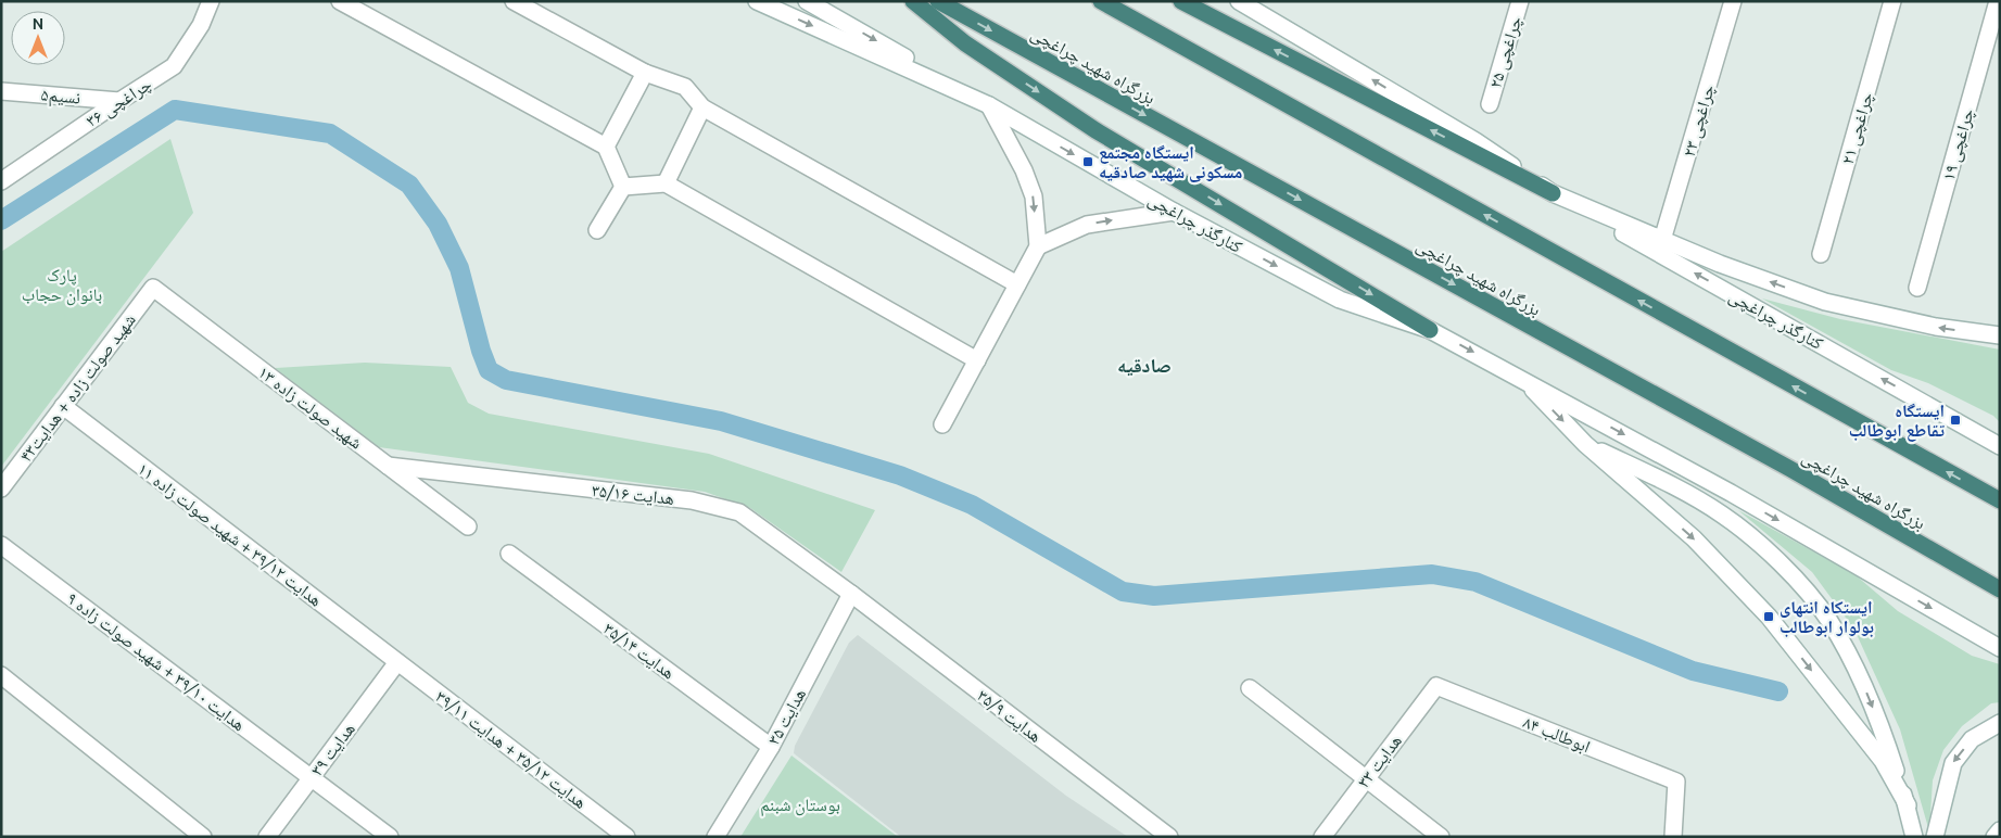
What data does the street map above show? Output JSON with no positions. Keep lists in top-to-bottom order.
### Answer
{
  "streets": {
    "highway": ["بزرگراه شهید چراغچی"],
    "street": [
      "چراغچی ۲۵",
      "نسیم۵",
      "چراغچی ۳۶",
      "چراغچی ۲۳",
      "چراغچی ۲۱",
      "چراغچی ۱۹",
      "کنارگذر چراغچی",
      "شهید صولت زاده + هدایت۴۳",
      "شهید صولت زاده ۱۳",
      "هدایت ۳۵/۱۶",
      "هدایت ۳۹/۱۲ + شهید صولت زاده ۱۱",
      "هدایت ۳۵/۱۴",
      "هدایت ۳۹/۱۰ + شهید صولت زاده ۹",
      "هدایت ۳۵/۹",
      "هدایت ۳۵",
      "ابوطالب ۸۴",
      "هدایت ۳۹",
      "هدایت ۳۵/۱۲ + هدایت ۳۹/۱۱",
      "هدایت ۳۳"
    ]
  },
  "crossings": [
    ["نسیم۵", "چراغچی ۳۶"],
    ["شهید صولت زاده + هدایت۴۳", "شهید صولت زاده ۱۳"],
    ["شهید صولت زاده + هدایت۴۳", "هدایت ۳۹/۱۲ + شهید صولت زاده ۱۱"],
    ["شهید صولت زاده ۱۳", "هدایت ۳۵/۱۶"],
    ["هدایت ۳۵/۱۶", "هدایت ۳۵/۹"],
    ["هدایت ۳۵/۱۶", "هدایت ۳۵"],
    ["هدایت ۳۹/۱۲ + شهید صولت زاده ۱۱", "هدایت ۳۹"],
    ["هدایت ۳۹/۱۲ + شهید صولت زاده ۱۱", "هدایت ۳۵/۱۲ + هدایت ۳۹/۱۱"],
    ["هدایت ۳۵/۱۴", "هدایت ۳۵"],
    ["هدایت ۳۹/۱۰ + شهید صولت زاده ۹", "هدایت ۳۹"],
    ["هدایت ۳۵/۹", "هدایت ۳۵"],
    ["ابوطالب ۸۴", "هدایت ۳۳"],
    ["هدایت ۳۹", "هدایت ۳۵/۱۲ + هدایت ۳۹/۱۱"]
  ],
  "districts": ["صادقیه"],
  "parks": ["پارک بانوان حجاب", "بوستان شبنم"],
  "places": {
    "transit": ["ایستگاه مجتمع مسکونی شهید صادقیه", "ایستگاه تقاطع ابوطالب", "ایستکاه انتهای بولوار ابوطالب"]
  },
  "north": "top"
}
